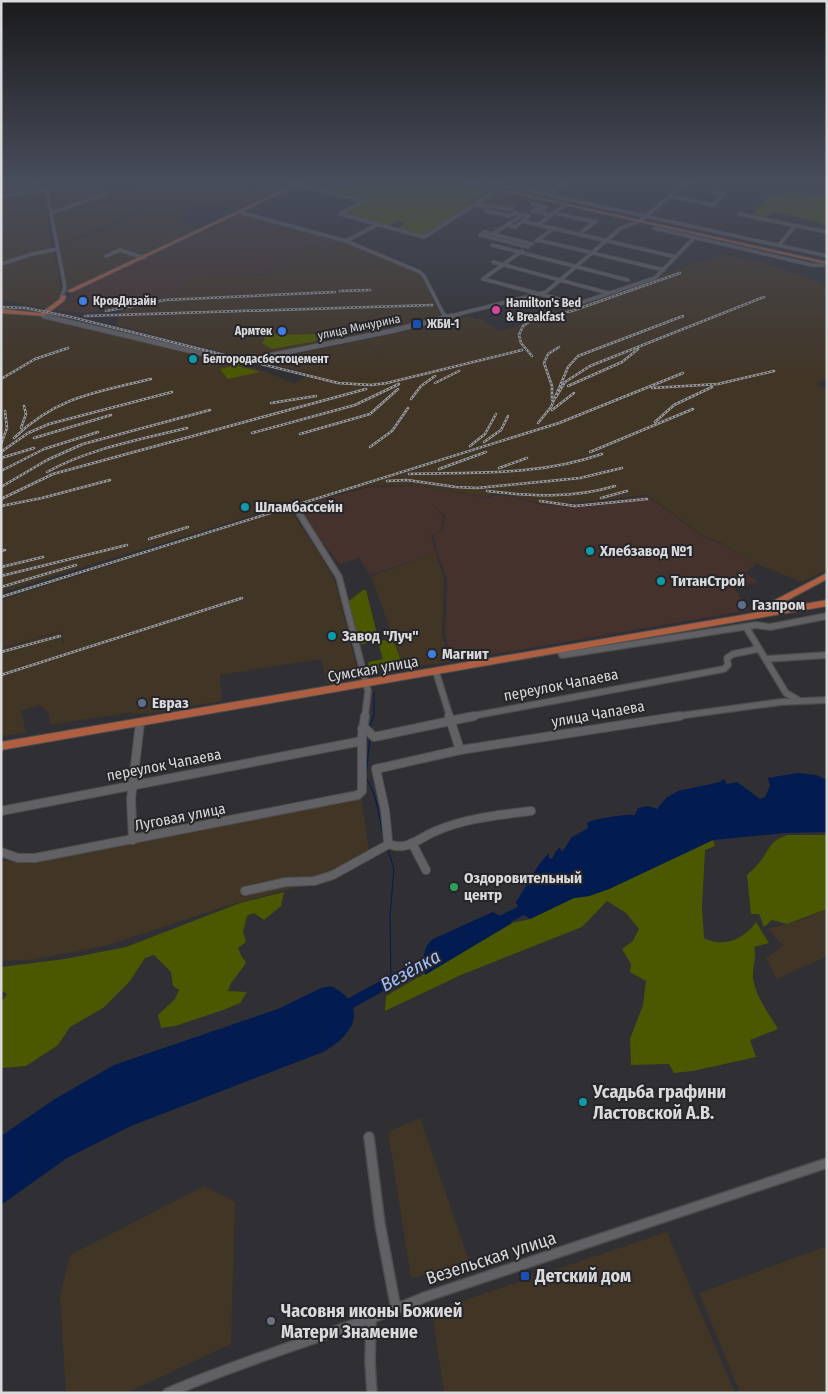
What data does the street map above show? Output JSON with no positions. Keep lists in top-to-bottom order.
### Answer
{
  "streets": {
    "main road": ["улица Мичурина", "Сумская улица"],
    "street": [
      "переулок Чапаева",
      "улица Чапаева",
      "Луговая улица",
      "Везельская улица"
    ]
  },
  "water": ["Везёлка"],
  "places": {
    "other": [
      "КровДизайн",
      "Hamilton's Bed & Breakfast",
      "Армтек",
      "Белгородасбестоцемент",
      "Шламбассейн",
      "Хлебзавод №1",
      "ТитанСтрой",
      "Газпром",
      "Завод \"Луч\"",
      "Магнит",
      "Евраз",
      "Оздоровительный центр",
      "Усадьба графини Ластовской А.В.",
      "Часовня иконы Божией Матери Знамение"
    ],
    "transit": ["ЖБИ-1", "Детский дом"]
  }
}
